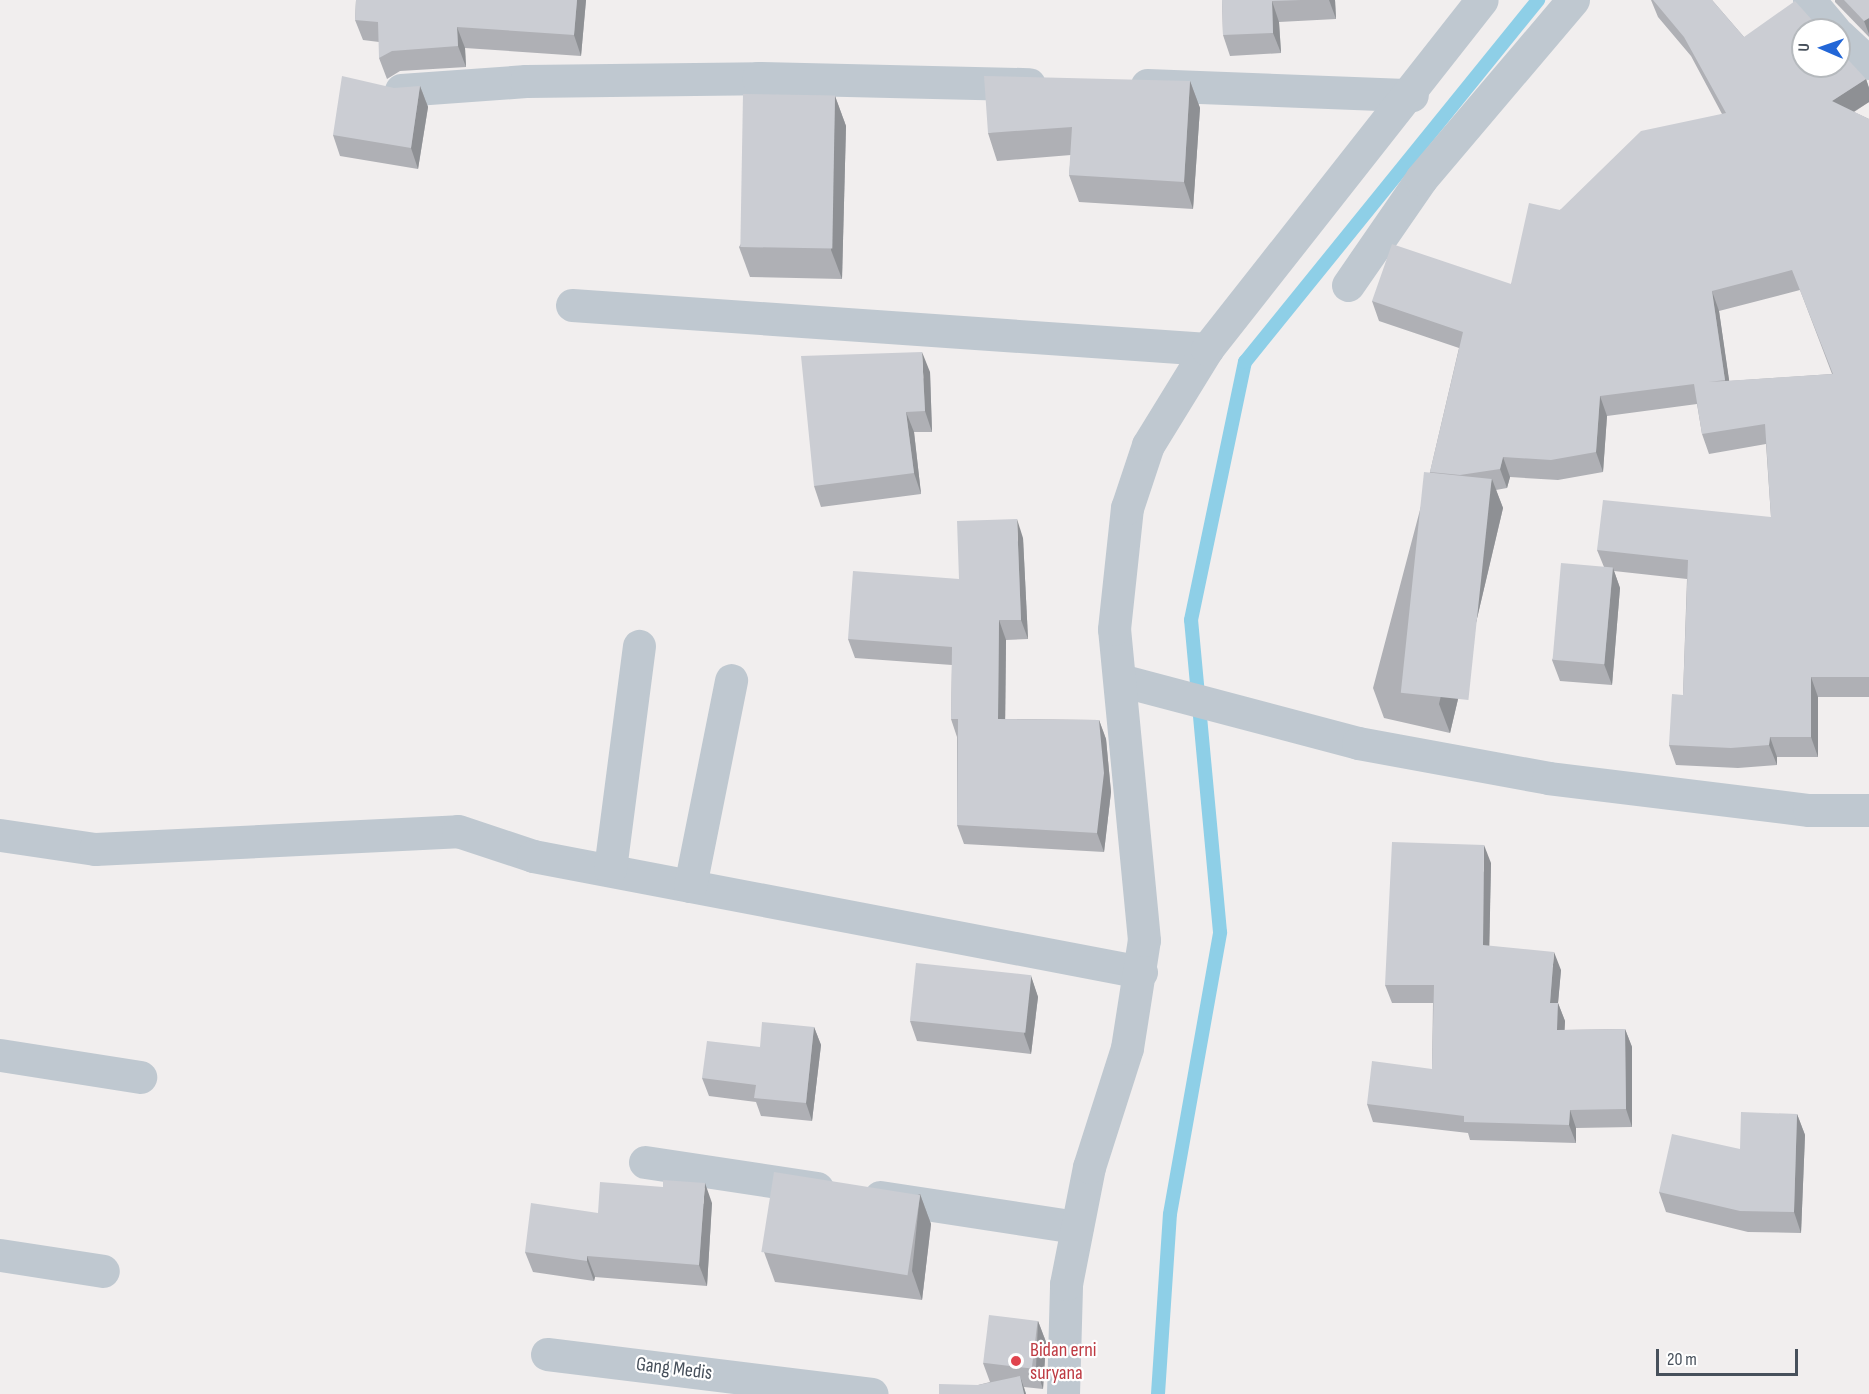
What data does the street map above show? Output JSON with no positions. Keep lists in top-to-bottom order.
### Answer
{
  "streets": {
    "street": ["Gang Medis"]
  },
  "places": ["Bidan erni suryana"],
  "scale_bar": "20 m",
  "north": "left"
}
